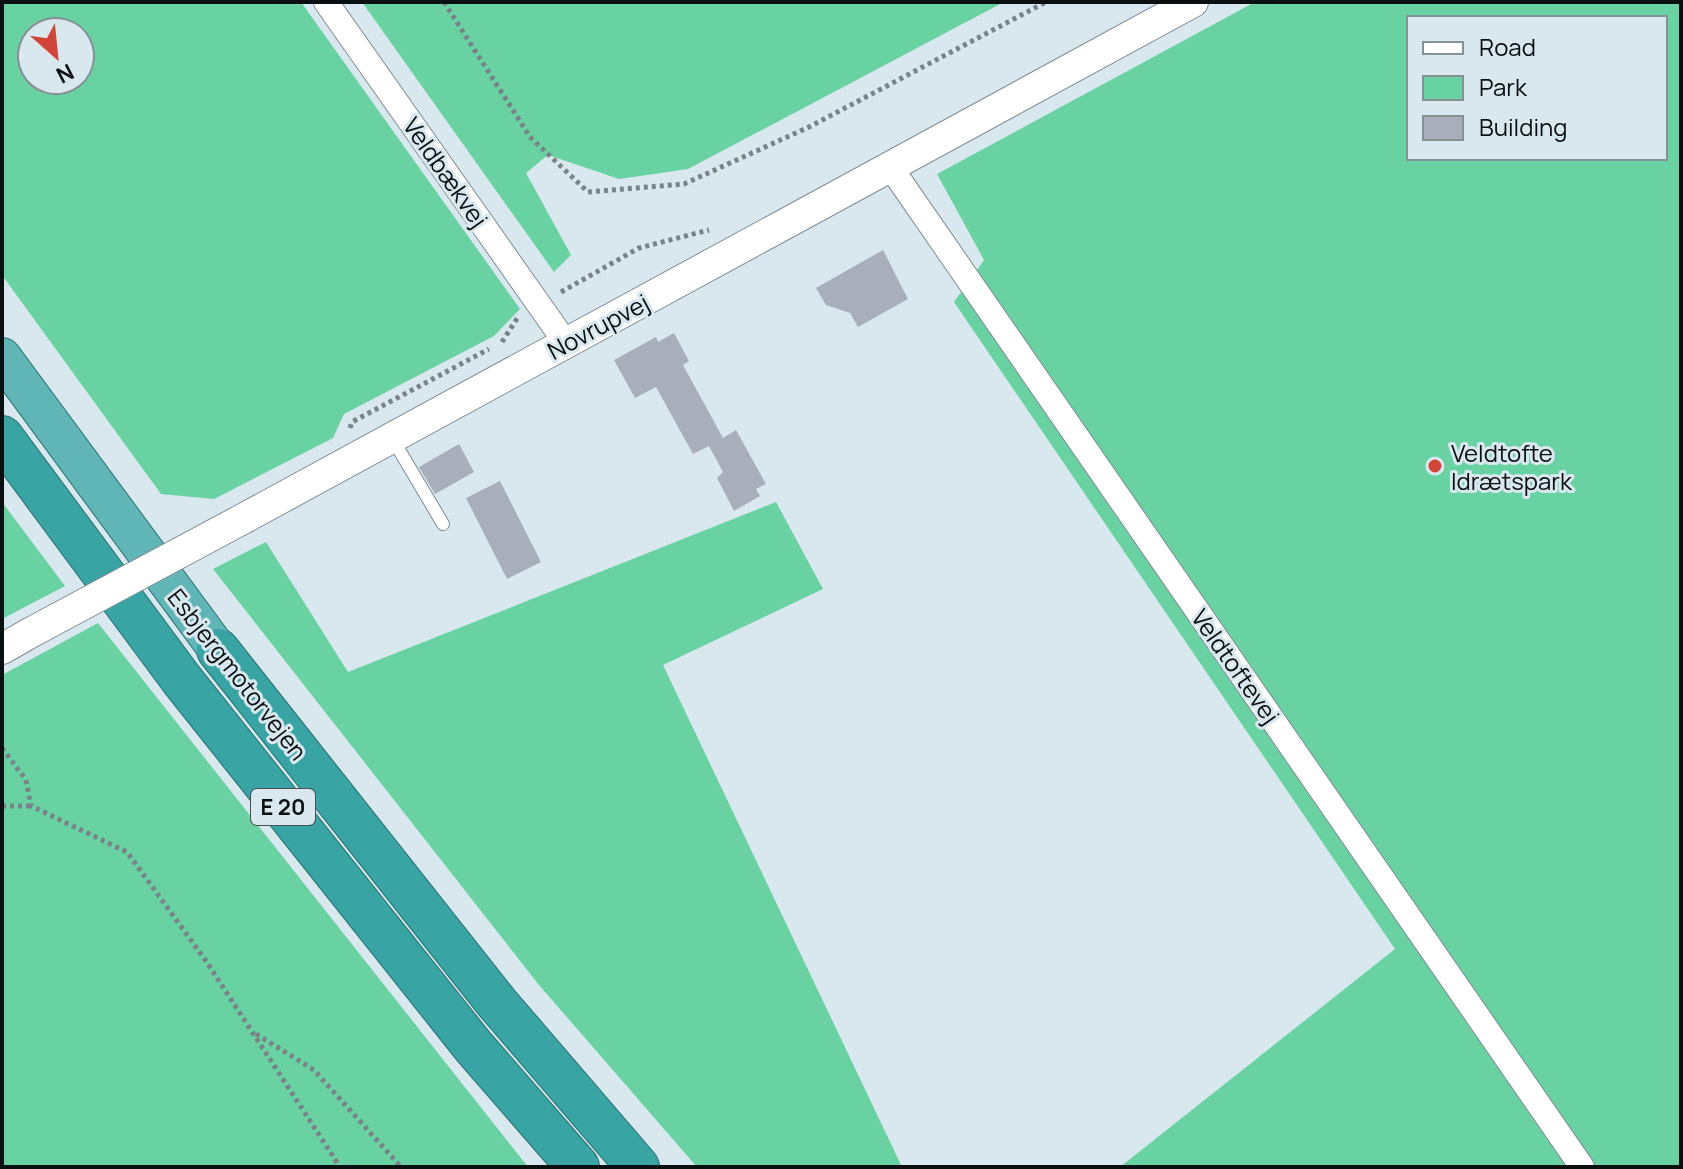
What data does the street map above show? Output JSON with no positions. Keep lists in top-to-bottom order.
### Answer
{
  "streets": {
    "highway": ["Esbjergmotorvejen", "E 20"],
    "street": ["Veldbækvej", "Novrupvej", "Veldtoftevej"]
  },
  "crossings": [
    ["Veldbækvej", "Novrupvej"],
    ["Novrupvej", "Veldtoftevej"]
  ],
  "places": ["Veldtofte Idrætspark"],
  "legend": ["Road", "Park", "Building"],
  "north": "bottom right"
}
